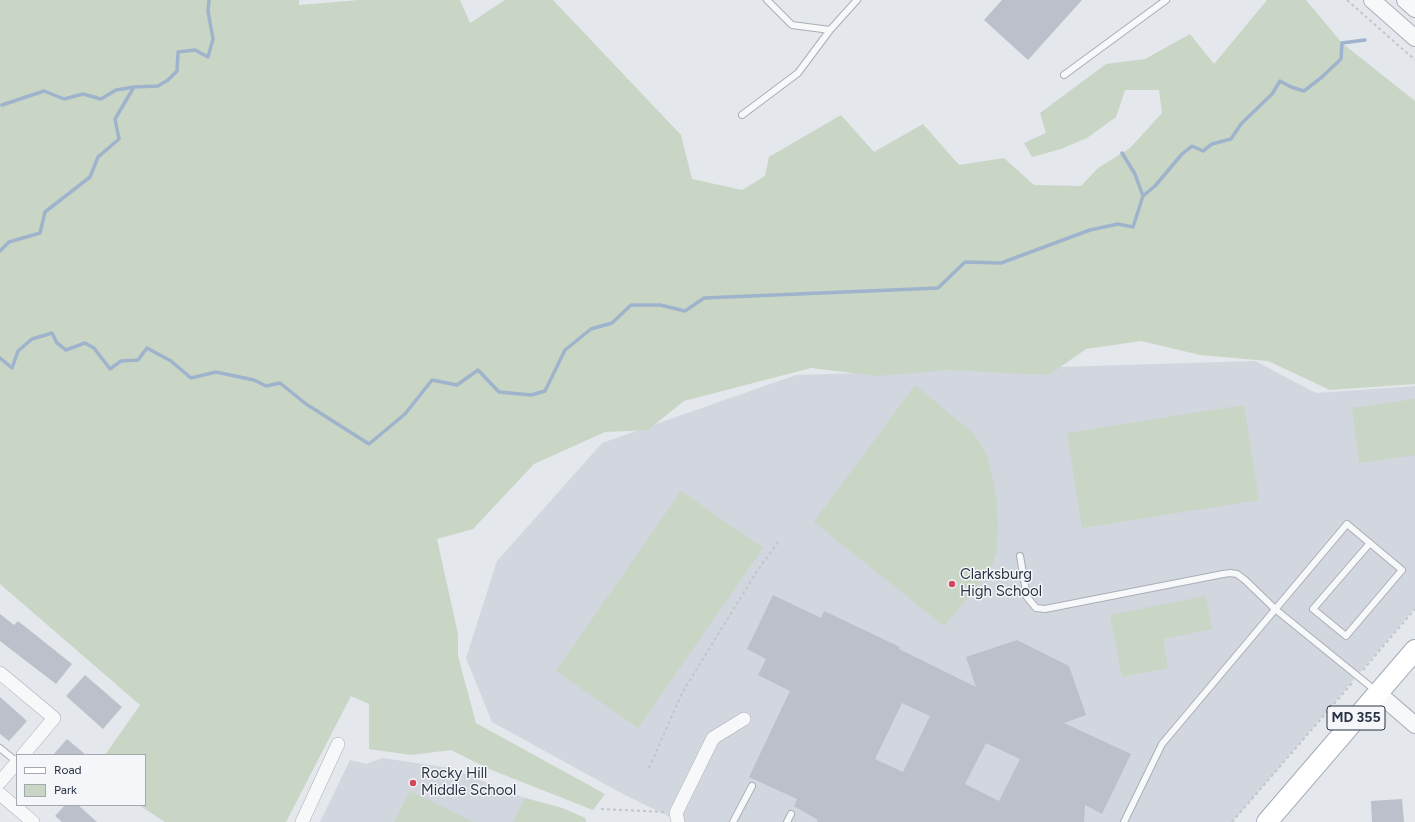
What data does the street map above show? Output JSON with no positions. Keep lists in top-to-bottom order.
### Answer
{
  "streets": {
    "main road": ["MD 355"]
  },
  "places": ["Clarksburg High School", "Rocky Hill Middle School"],
  "legend": ["Road", "Park"]
}
